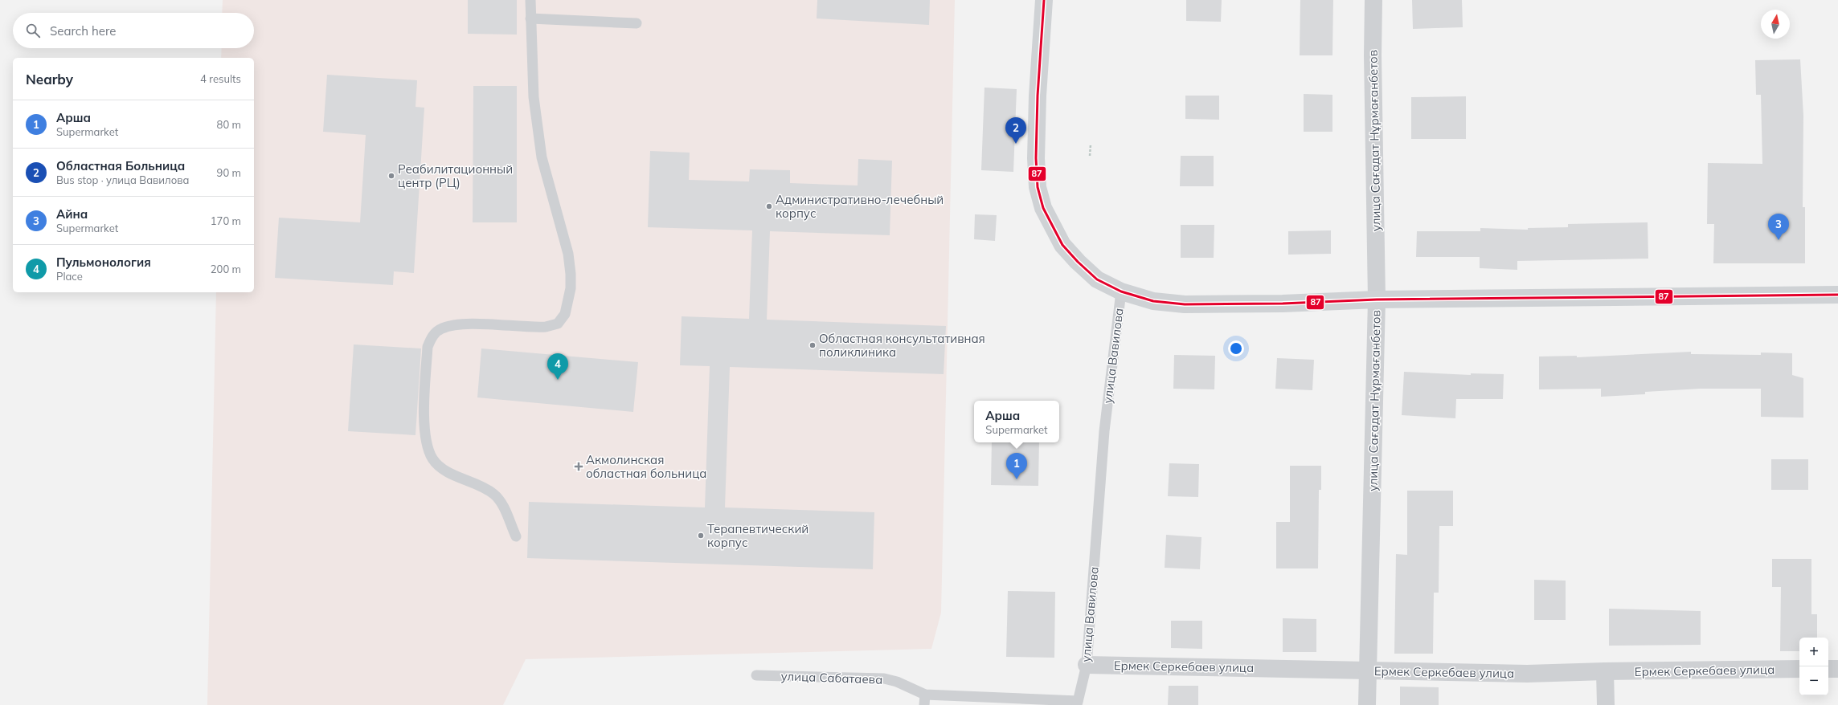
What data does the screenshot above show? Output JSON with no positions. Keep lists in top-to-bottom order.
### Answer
{
  "streets": {
    "street": ["улица Сағадат Нұрмағанбетов", "улица Вавилова", "Ермек Серкебаев улица"],
    "lane": ["улица Сабатаева"]
  },
  "crossings": [
    ["улица Сағадат Нұрмағанбетов", "Ермек Серкебаев улица"],
    ["улица Вавилова", "Ермек Серкебаев улица"],
    ["улица Вавилова", "улица Сабатаева"]
  ],
  "places": {
    "other": [
      "Реабилитационный центр (РЦ)",
      "Административно-лечебный корпус",
      "Областная консультативная поликлиника",
      "Терапевтический корпус"
    ],
    "health": ["Акмолинская областная больница"]
  },
  "lines": ["transit line 87"],
  "north": "top",
  "page": {
    "search": "Search here",
    "heading": ["Nearby", "4 results"],
    "list": [
      {
        "mark": "1",
        "name": "Арша",
        "note": "Supermarket",
        "value": "80 m"
      },
      {
        "mark": "2",
        "name": "Областная Больница",
        "note": "Bus stop · улица Вавилова",
        "value": "90 m"
      },
      {
        "mark": "3",
        "name": "Айна",
        "note": "Supermarket",
        "value": "170 m"
      },
      {
        "mark": "4",
        "name": "Пульмонология",
        "note": "Place",
        "value": "200 m"
      }
    ],
    "pins": [
      "2",
      "3",
      "4",
      "1"
    ],
    "popup": ["Арша", "Supermarket"],
    "map_buttons": ["+", "−"]
  }
}
